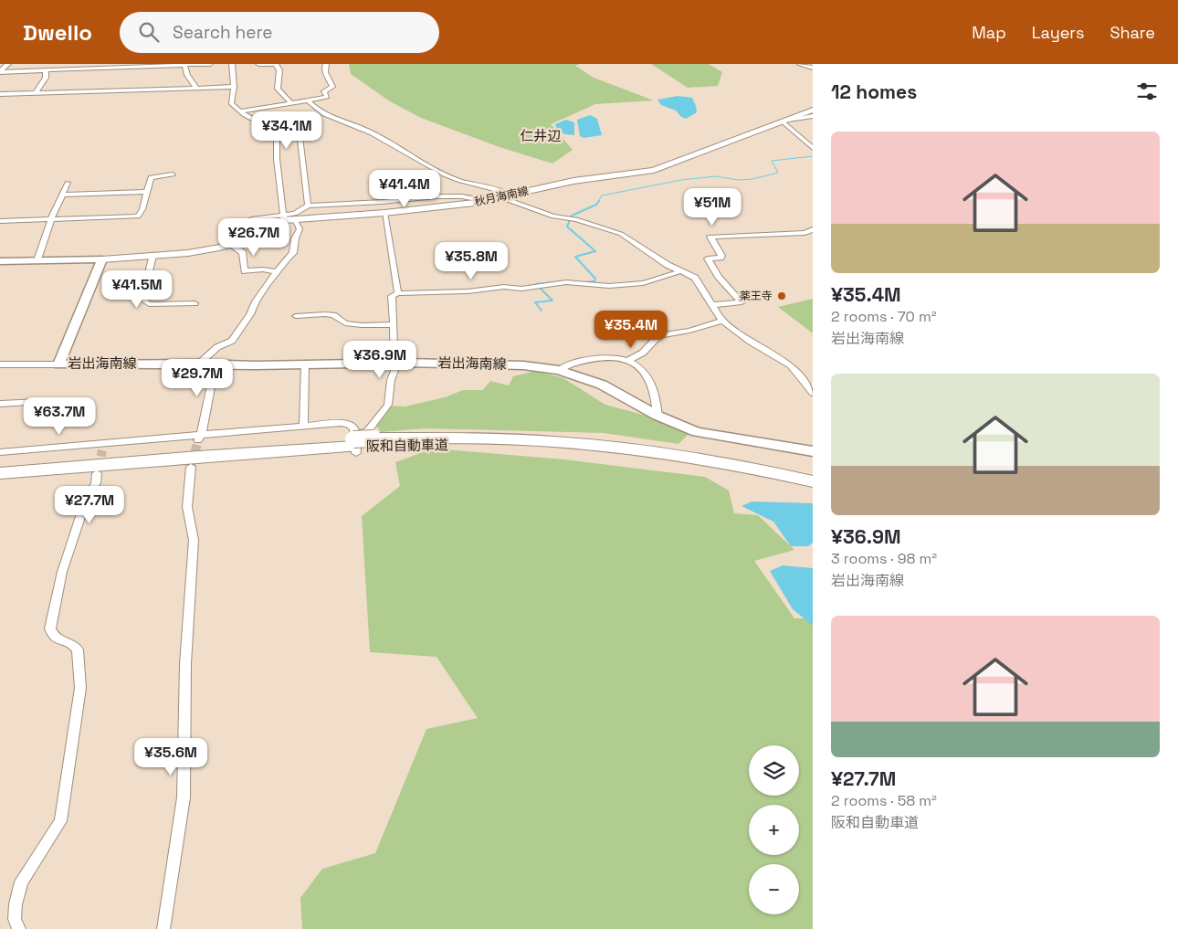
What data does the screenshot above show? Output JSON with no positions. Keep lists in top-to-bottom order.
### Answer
{
  "streets": {
    "highway": ["阪和自動車道"],
    "main road": ["秋月海南線", "岩出海南線"]
  },
  "crossings": [
    ["秋月海南線", "岩出海南線"]
  ],
  "districts": ["仁井辺"],
  "places": ["薬王寺"],
  "page": {
    "header": "Dwello",
    "search": "Search here",
    "nav": ["Map", "Layers", "Share"],
    "heading": "12 homes",
    "price": [
      "¥34.1M",
      "¥41.4M",
      "¥51M",
      "¥26.7M",
      "¥35.8M",
      "¥41.5M",
      "¥35.4M",
      "¥36.9M",
      "¥29.7M",
      "¥63.7M",
      "¥27.7M",
      "¥35.6M"
    ],
    "list": [
      {
        "name": "¥35.4M",
        "note": "2 rooms · 70 m² · 岩出海南線"
      },
      {
        "name": "¥36.9M",
        "note": "3 rooms · 98 m² · 岩出海南線"
      },
      {
        "name": "¥27.7M",
        "note": "2 rooms · 58 m² · 阪和自動車道"
      }
    ],
    "map_buttons": ["+", "−"]
  }
}
